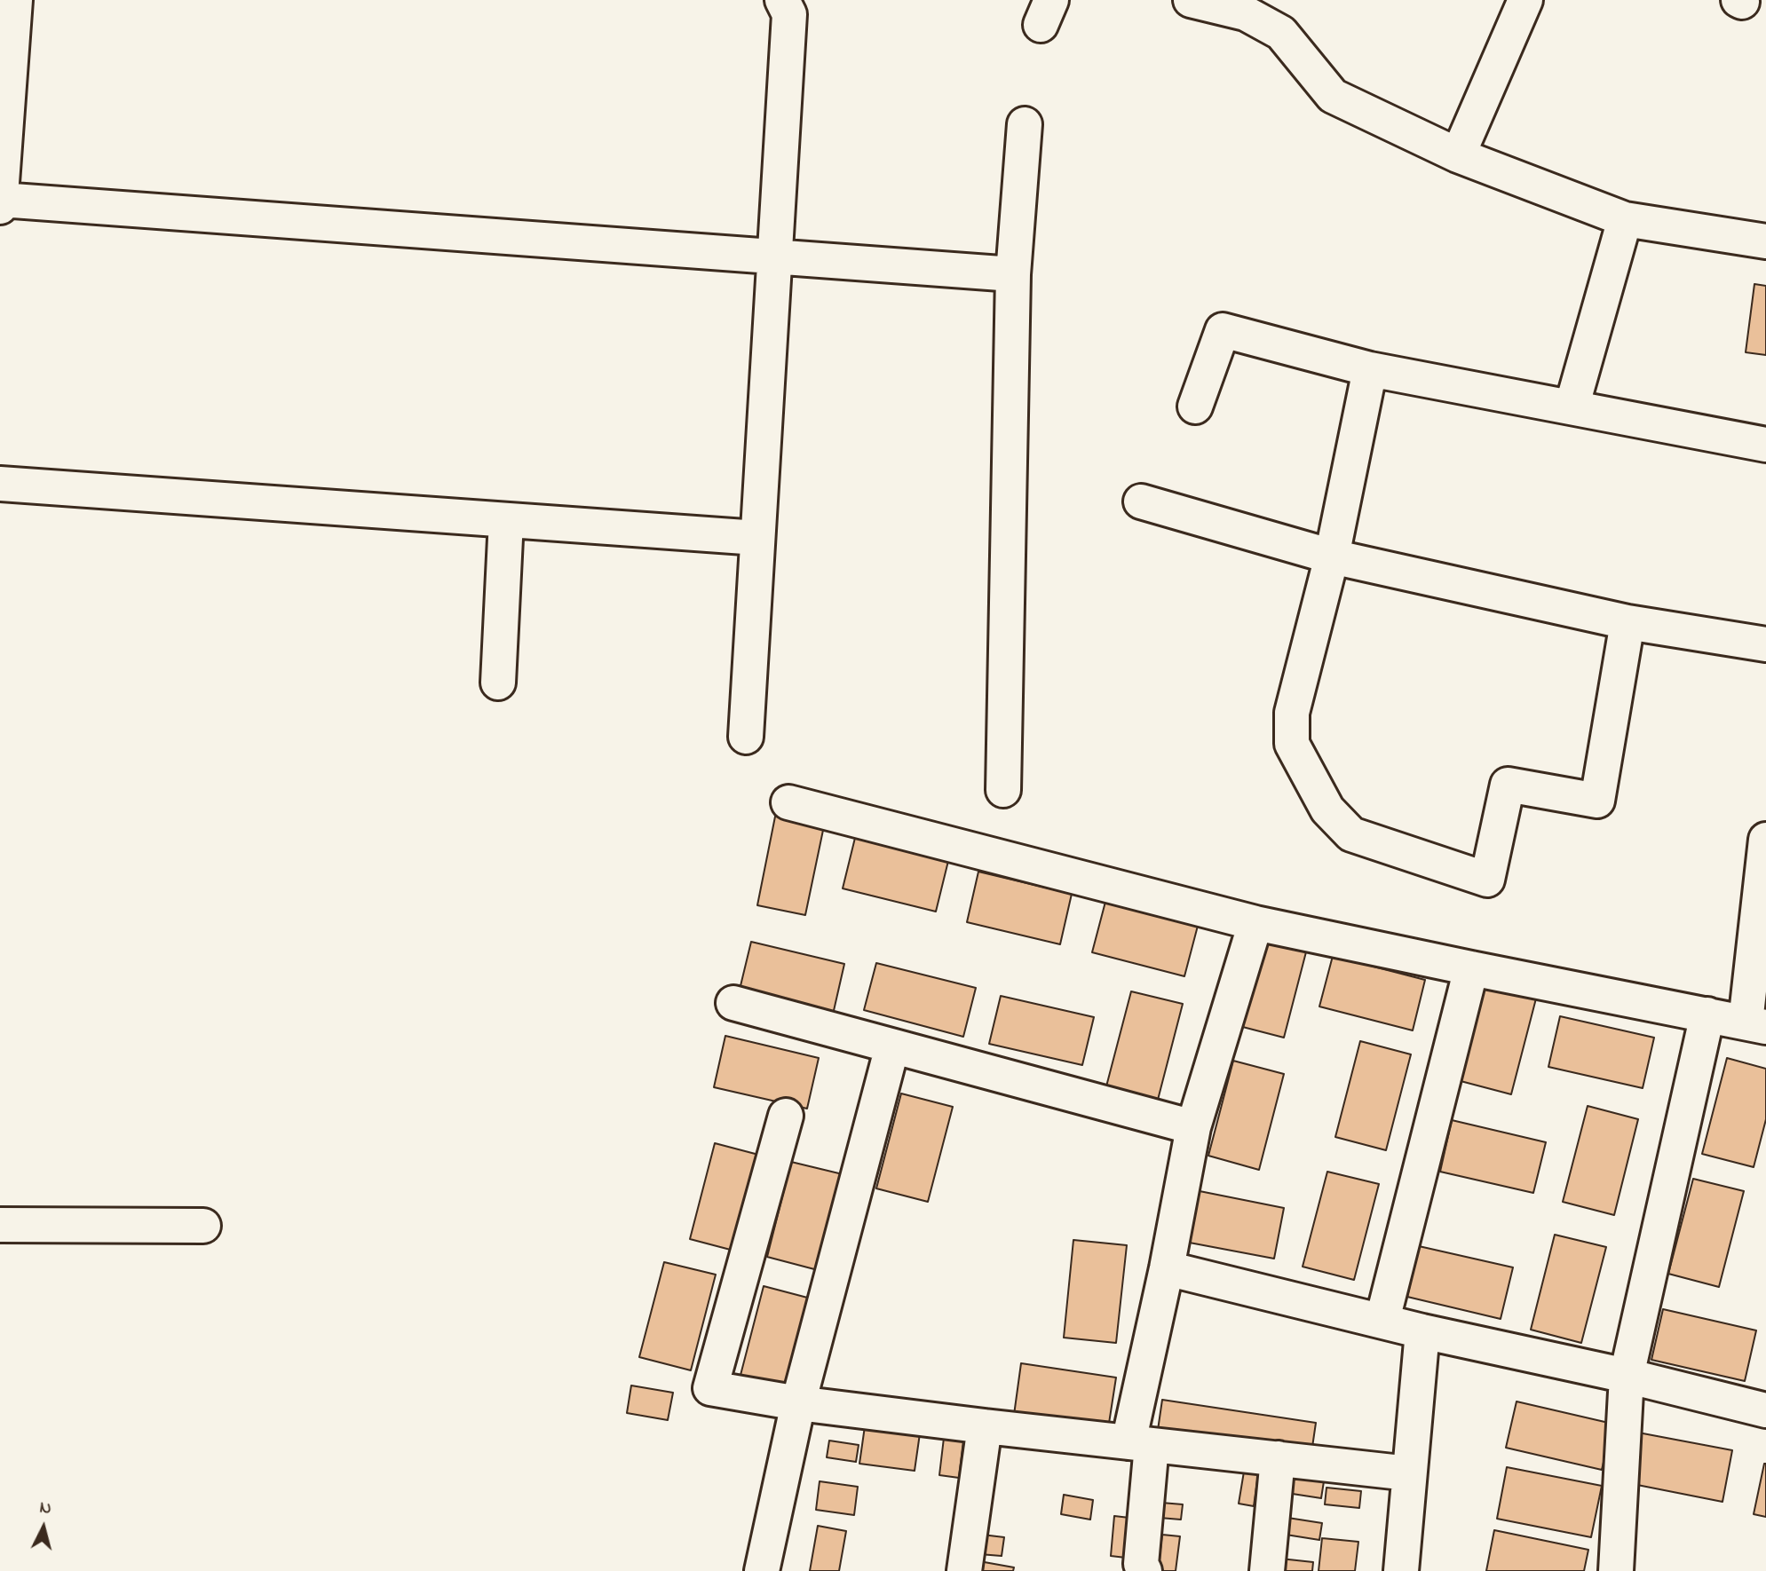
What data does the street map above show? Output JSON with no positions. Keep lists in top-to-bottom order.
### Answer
{
  "north": "top"
}
